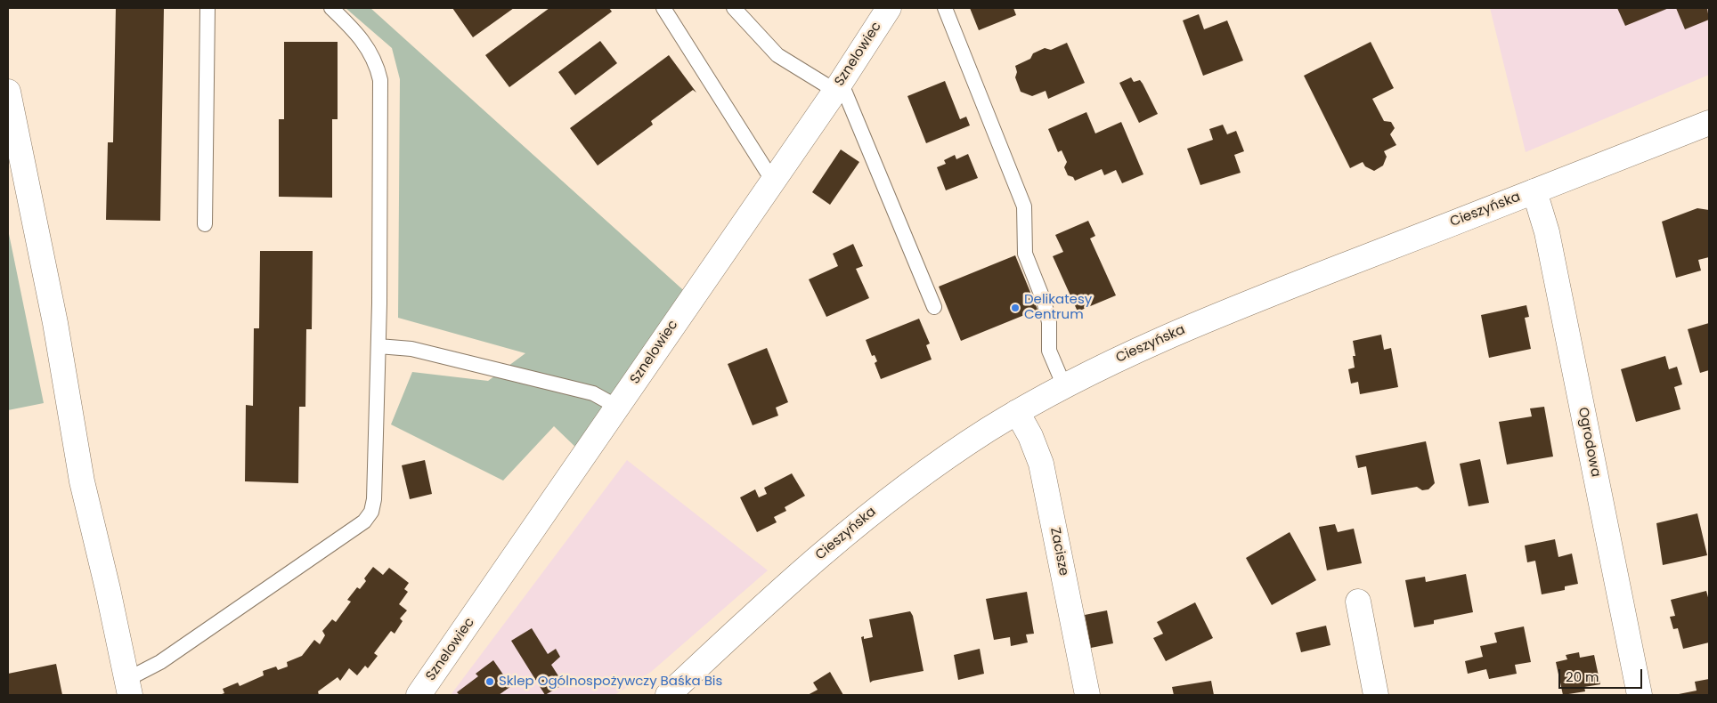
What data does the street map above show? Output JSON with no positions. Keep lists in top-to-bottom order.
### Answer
{
  "streets": {
    "street": [
      "Sznelowiec",
      "Cieszyńska",
      "Ogrodowa",
      "Zacisze"
    ]
  },
  "crossings": [
    ["Cieszyńska", "Ogrodowa"],
    ["Cieszyńska", "Zacisze"]
  ],
  "places": ["Delikatesy Centrum", "Sklep Ogólnospożywczy Baśka Bis"],
  "scale_bar": "20 m"
}
